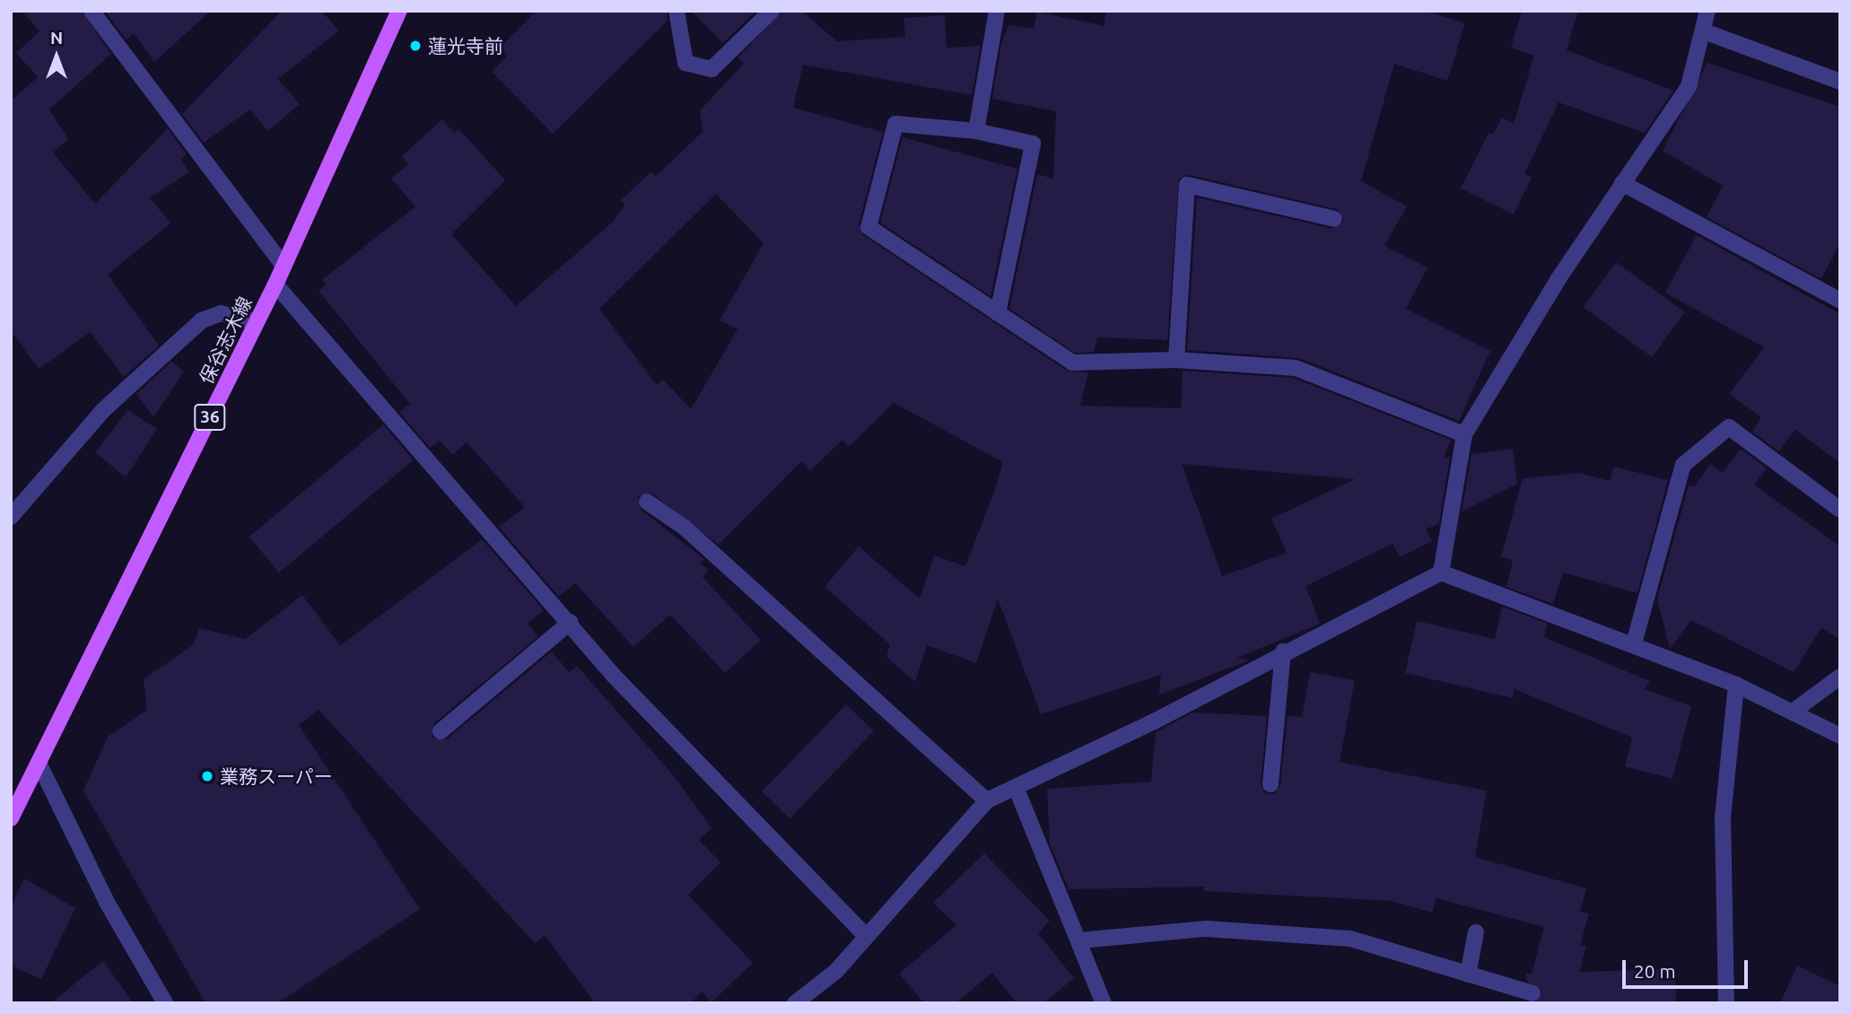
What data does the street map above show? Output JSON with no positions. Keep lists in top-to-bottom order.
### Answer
{
  "streets": {
    "main road": ["保谷志木線", "36"]
  },
  "places": ["蓮光寺前", "業務スーパー"],
  "scale_bar": "20 m",
  "north": "top"
}
